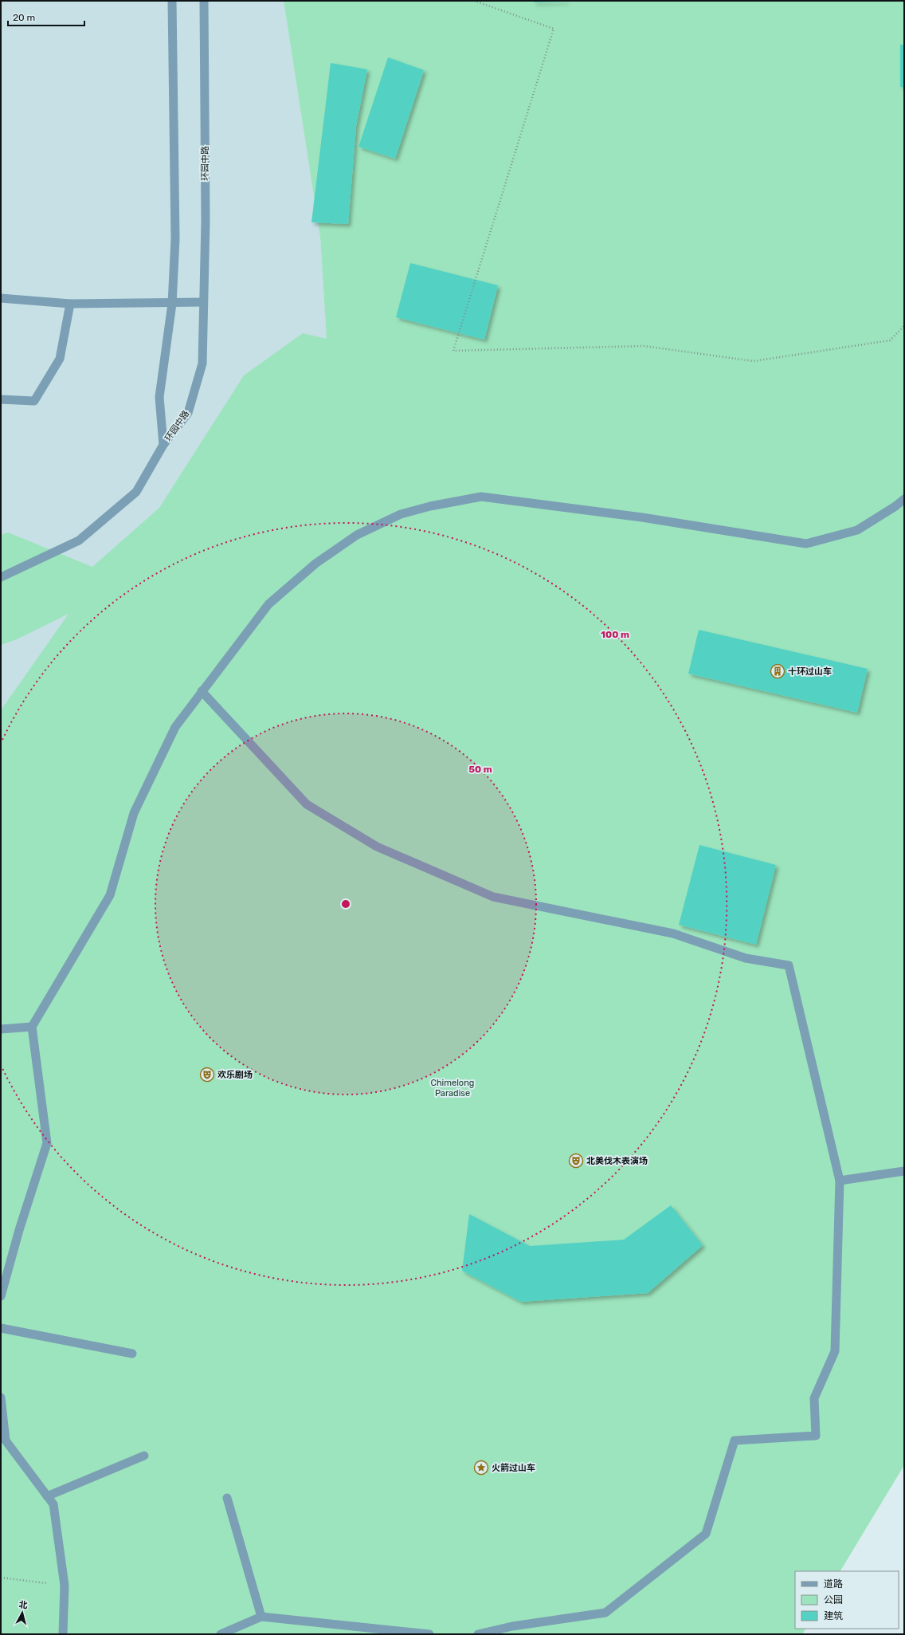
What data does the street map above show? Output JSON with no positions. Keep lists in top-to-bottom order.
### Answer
{
  "streets": {
    "street": ["环园中路"]
  },
  "parks": ["Chimelong Paradise"],
  "places": {
    "building": ["十环过山车"],
    "theatre": ["欢乐剧场", "北美伐木表演场"],
    "place": ["火箭过山车"]
  },
  "legend": ["道路", "公园", "建筑"],
  "scale_bar": "20 m",
  "north": "top",
  "rings": ["100 m", "50 m"]
}
